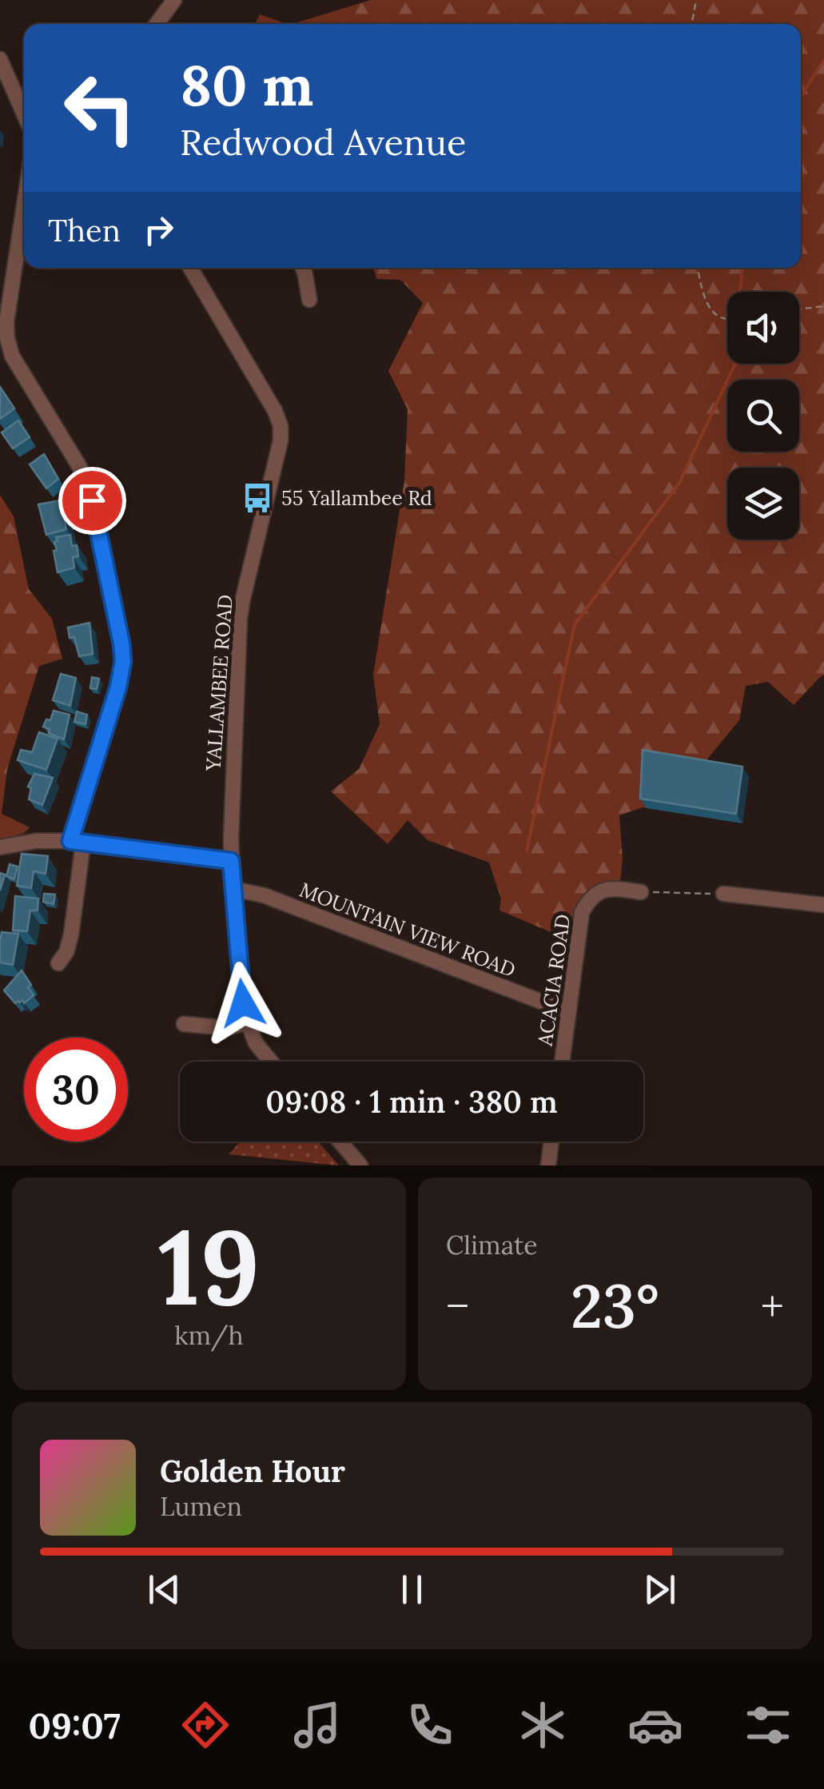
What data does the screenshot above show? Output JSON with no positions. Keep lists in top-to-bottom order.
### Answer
{
  "streets": {
    "street": ["YALLAMBEE ROAD", "MOUNTAIN VIEW ROAD", "ACACIA ROAD"]
  },
  "crossings": [
    ["YALLAMBEE ROAD", "MOUNTAIN VIEW ROAD"],
    ["MOUNTAIN VIEW ROAD", "ACACIA ROAD"]
  ],
  "places": {
    "bus stop": ["55 Yallambee Rd"]
  },
  "page": {
    "turn": ["80 m", "Redwood Avenue"],
    "then": "Then",
    "limit": "30",
    "trip": "09:08 · 1 min · 380 m",
    "tile": [
      ["19", "km/h"],
      "Climate"
    ],
    "heat": ["−", "23°", "+"],
    "song": ["Golden Hour", "Lumen"],
    "tabs": "09:07"
  }
}
